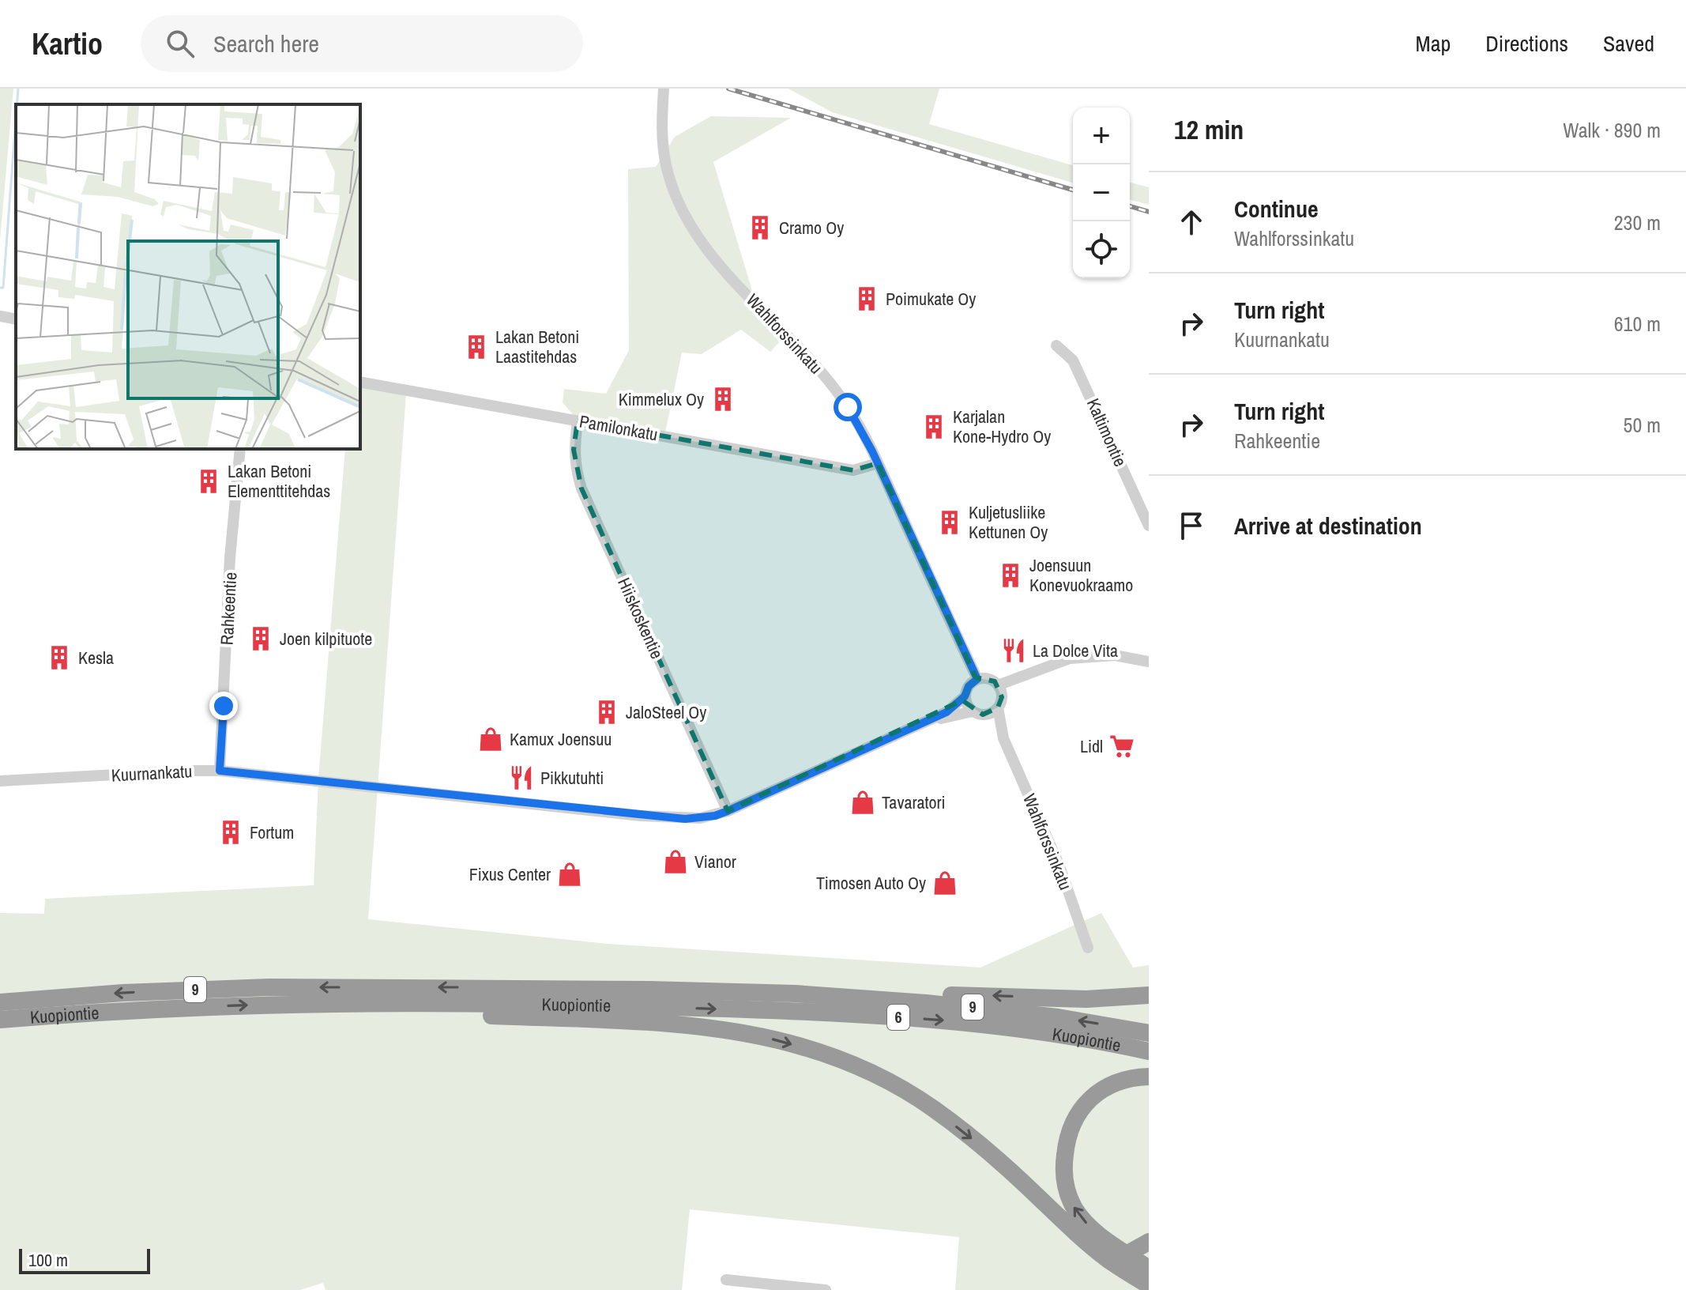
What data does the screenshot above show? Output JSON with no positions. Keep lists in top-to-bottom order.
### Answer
{
  "streets": {
    "highway": ["9", "Kuopiontie", "6"],
    "street": [
      "Wahlforssinkatu",
      "Pamilonkatu",
      "Kaltimontie",
      "Rahkeentie",
      "Hiiskoskentie",
      "Kuurnankatu"
    ]
  },
  "crossings": [
    ["Wahlforssinkatu", "Pamilonkatu"],
    ["Wahlforssinkatu", "Kuurnankatu"],
    ["Pamilonkatu", "Hiiskoskentie"],
    ["Rahkeentie", "Kuurnankatu"],
    ["Hiiskoskentie", "Kuurnankatu"]
  ],
  "places": {
    "building": [
      "Cramo Oy",
      "Poimukate Oy",
      "Lakan Betoni Laastitehdas",
      "Kimmelux Oy",
      "Karjalan Kone-Hydro Oy",
      "Lakan Betoni Elementtitehdas",
      "Kuljetusliike Kettunen Oy",
      "Joensuun Konevuokraamo",
      "Joen kilpituote",
      "Kesla",
      "JaloSteel Oy",
      "Fortum"
    ],
    "restaurant": ["La Dolce Vita", "Pikkutuhti"],
    "shop": [
      "Kamux Joensuu",
      "Tavaratori",
      "Vianor",
      "Fixus Center",
      "Timosen Auto Oy"
    ],
    "supermarket": ["Lidl"]
  },
  "scale_bar": "100 m",
  "page": {
    "header": "Kartio",
    "search": "Search here",
    "nav": ["Map", "Directions", "Saved"],
    "heading": ["12 min", "Walk · 890 m"],
    "map_buttons": ["+", "−"],
    "list": [
      ["Continue", "Wahlforssinkatu", "230 m"],
      ["Turn right", "Kuurnankatu", "610 m"],
      ["Turn right", "Rahkeentie", "50 m"],
      "Arrive at destination"
    ],
    "scale": "100 m"
  }
}
